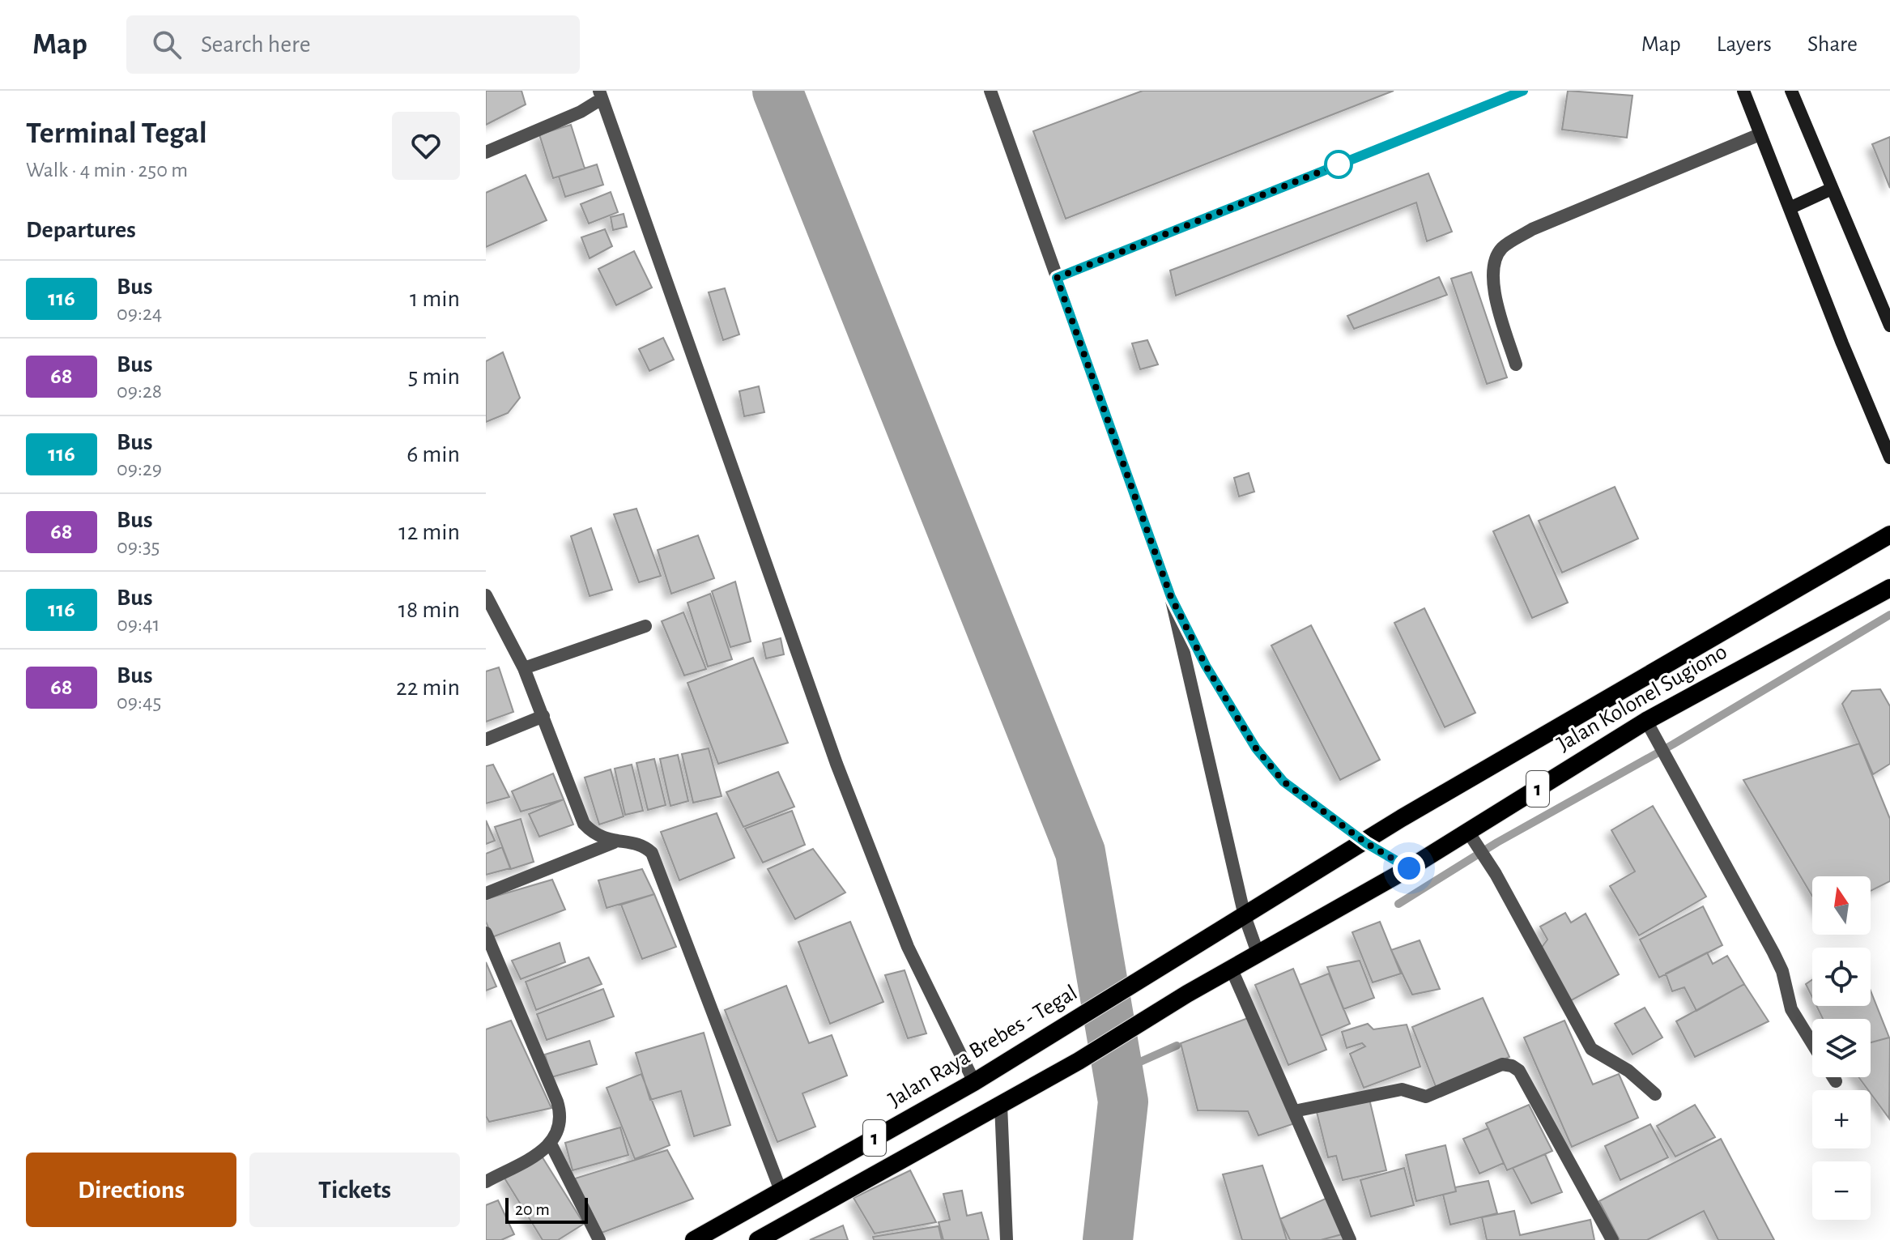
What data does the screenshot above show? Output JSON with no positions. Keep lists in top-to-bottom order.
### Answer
{
  "streets": {
    "highway": ["Jalan Kolonel Sugiono", "1", "Jalan Raya Brebes - Tegal"]
  },
  "crossings": [
    ["Jalan Kolonel Sugiono", "1"],
    ["Jalan Kolonel Sugiono", "Jalan Raya Brebes - Tegal"]
  ],
  "lines": ["bus line 116"],
  "scale_bar": "20 m",
  "north": "top",
  "page": {
    "header": "Map",
    "search": "Search here",
    "nav": ["Map", "Layers", "Share"],
    "heading": [
      ["Terminal Tegal", "Walk · 4 min · 250 m"],
      "Departures"
    ],
    "list": [
      {
        "mark": "116",
        "name": "Bus",
        "note": "09:24",
        "value": "1 min"
      },
      {
        "mark": "68",
        "name": "Bus",
        "note": "09:28",
        "value": "5 min"
      },
      {
        "mark": "116",
        "name": "Bus",
        "note": "09:29",
        "value": "6 min"
      },
      {
        "mark": "68",
        "name": "Bus",
        "note": "09:35",
        "value": "12 min"
      },
      {
        "mark": "116",
        "name": "Bus",
        "note": "09:41",
        "value": "18 min"
      },
      {
        "mark": "68",
        "name": "Bus",
        "note": "09:45",
        "value": "22 min"
      }
    ],
    "map_buttons": ["+", "−"],
    "buttons": ["Directions", "Tickets"],
    "scale": "20 m"
  }
}
